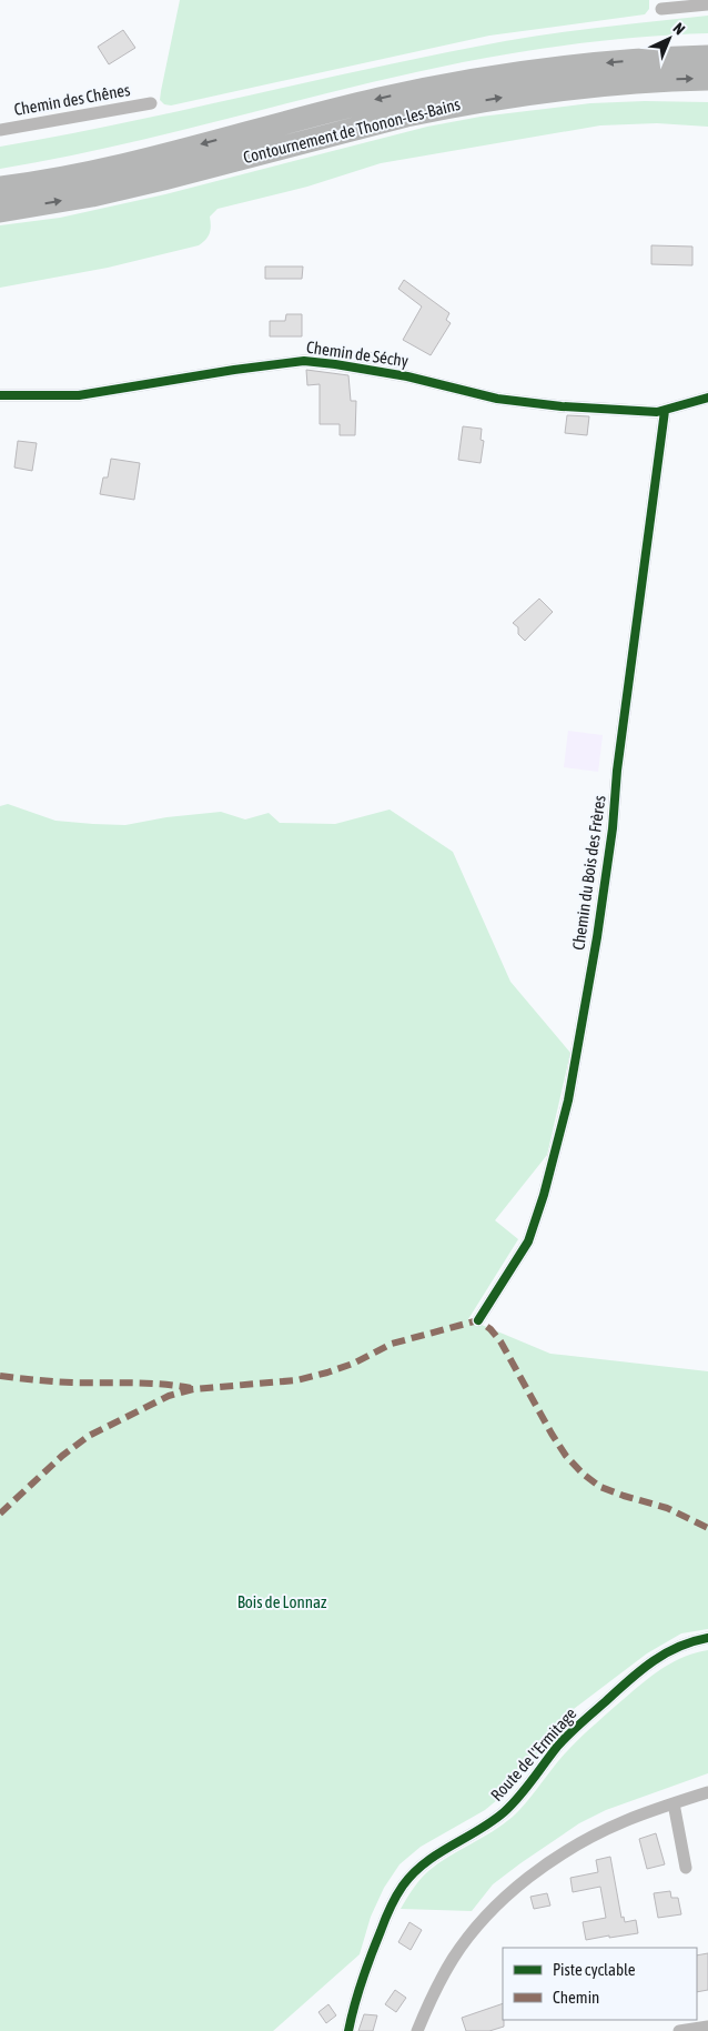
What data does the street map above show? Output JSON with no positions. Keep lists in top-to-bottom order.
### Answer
{
  "streets": {
    "highway": ["Contournement de Thonon-les-Bains"],
    "street": [
      "Chemin des Chênes",
      "Chemin de Séchy",
      "Chemin du Bois des Frères",
      "Route de l'Ermitage"
    ]
  },
  "crossings": [
    ["Chemin de Séchy", "Chemin du Bois des Frères"]
  ],
  "parks": ["Bois de Lonnaz"],
  "legend": ["Piste cyclable", "Chemin"],
  "north": "top right"
}
